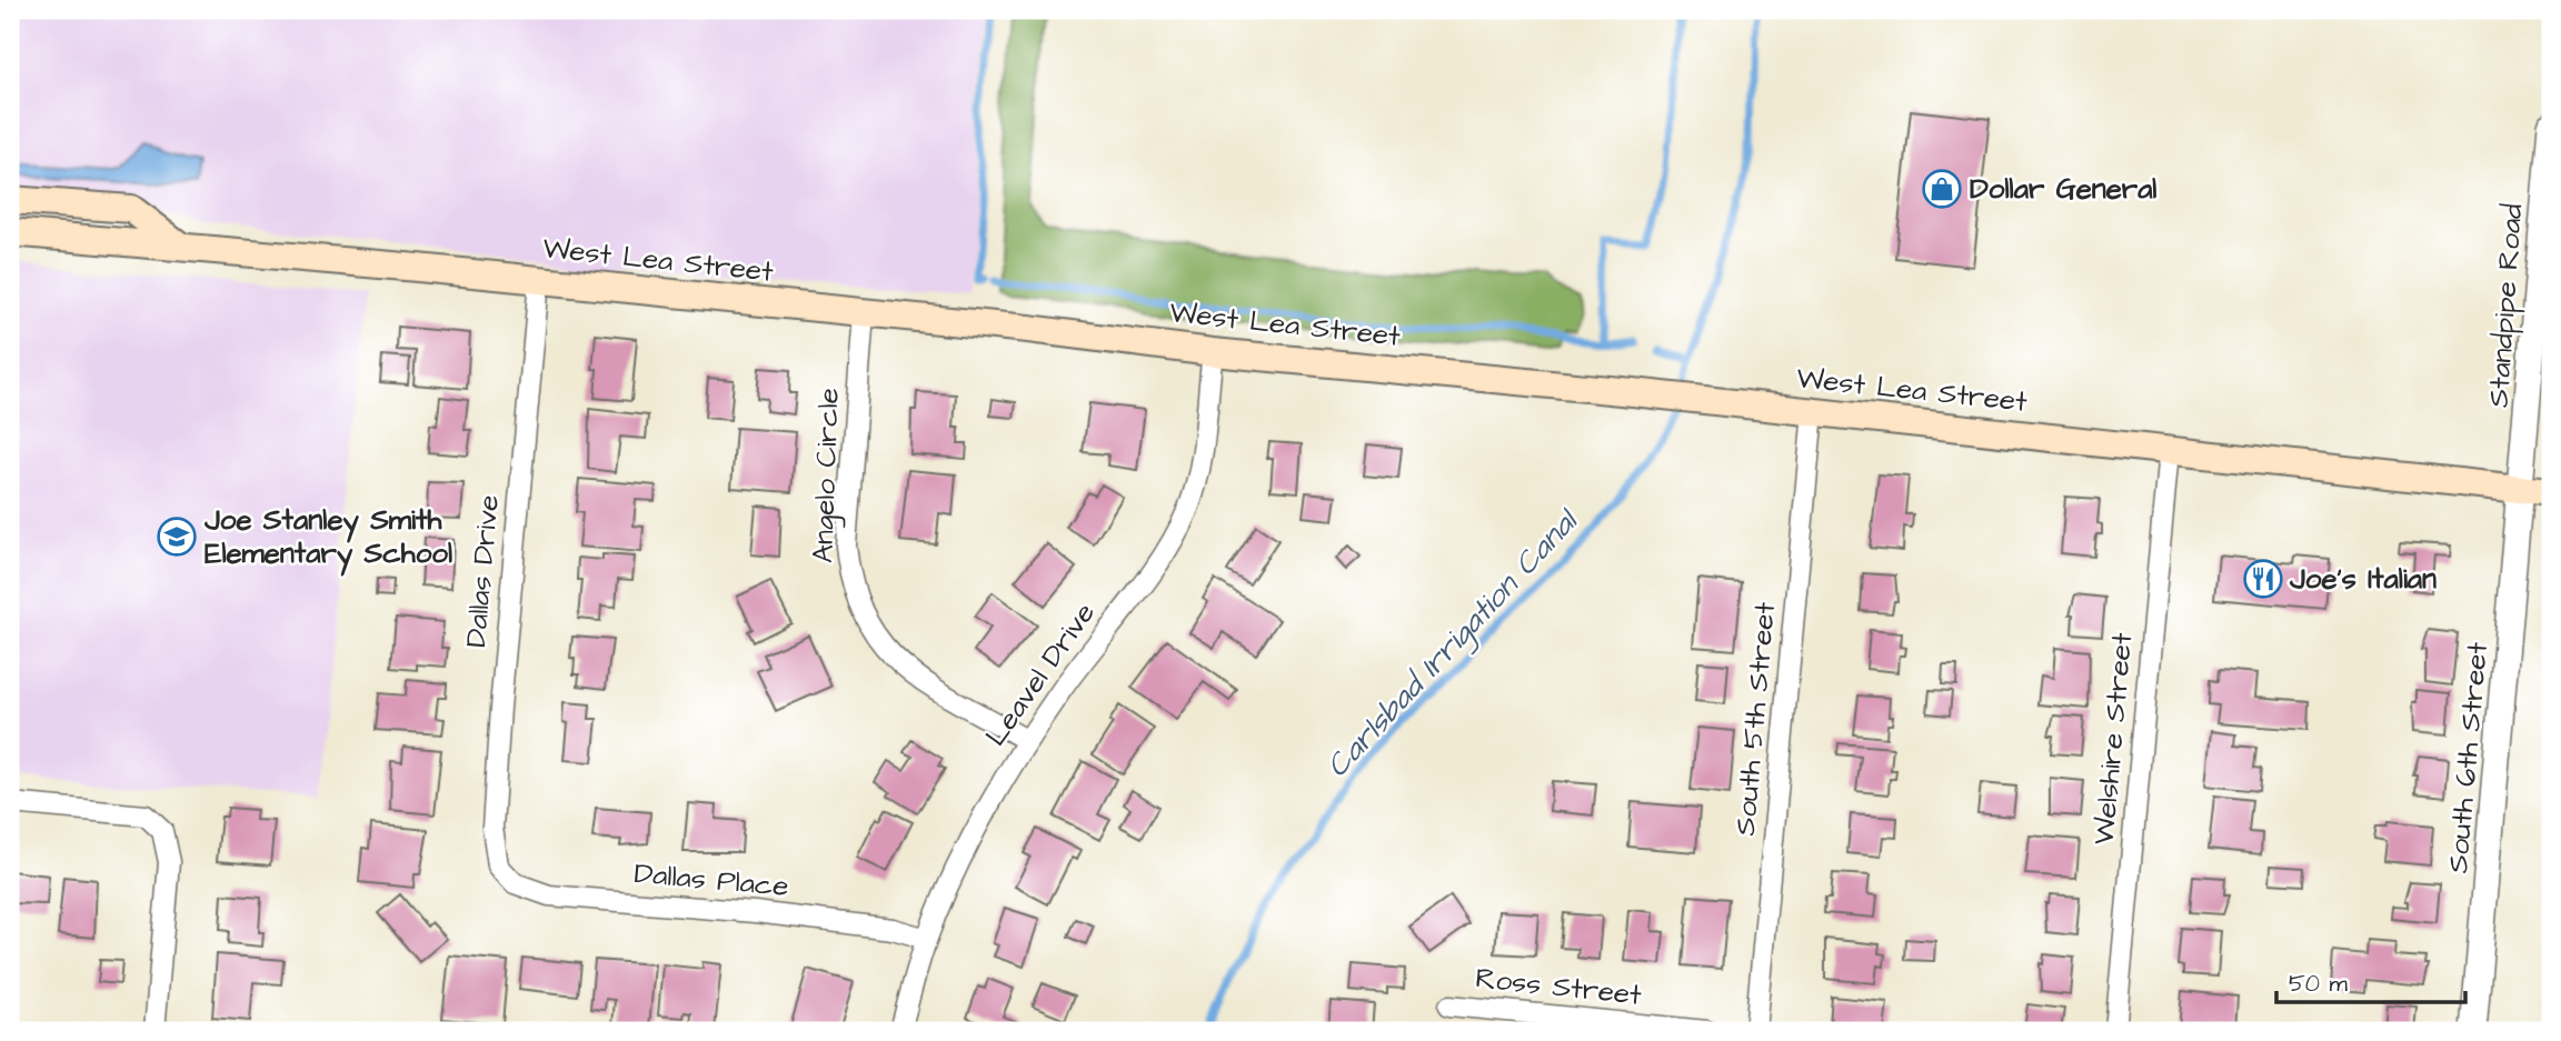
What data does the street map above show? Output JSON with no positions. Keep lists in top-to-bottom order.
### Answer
{
  "streets": {
    "main road": ["West Lea Street"],
    "street": [
      "Standpipe Road",
      "Angelo Circle",
      "Dallas Drive",
      "Leavel Drive",
      "South 5th Street",
      "Welshire Street",
      "South 6th Street",
      "Dallas Place",
      "Ross Street"
    ]
  },
  "crossings": [
    ["West Lea Street", "Standpipe Road"],
    ["West Lea Street", "Angelo Circle"],
    ["West Lea Street", "Dallas Drive"],
    ["West Lea Street", "Leavel Drive"],
    ["West Lea Street", "South 5th Street"],
    ["West Lea Street", "Welshire Street"],
    ["West Lea Street", "South 6th Street"],
    ["Standpipe Road", "South 6th Street"],
    ["Angelo Circle", "Leavel Drive"],
    ["Dallas Drive", "Dallas Place"],
    ["Leavel Drive", "Dallas Place"]
  ],
  "water": ["Carlsbad Irrigation Canal"],
  "places": {
    "shop": ["Dollar General"],
    "school or university": ["Joe Stanley Smith Elementary School"],
    "restaurant": ["Joe's Italian"]
  },
  "scale_bar": "50 m"
}
